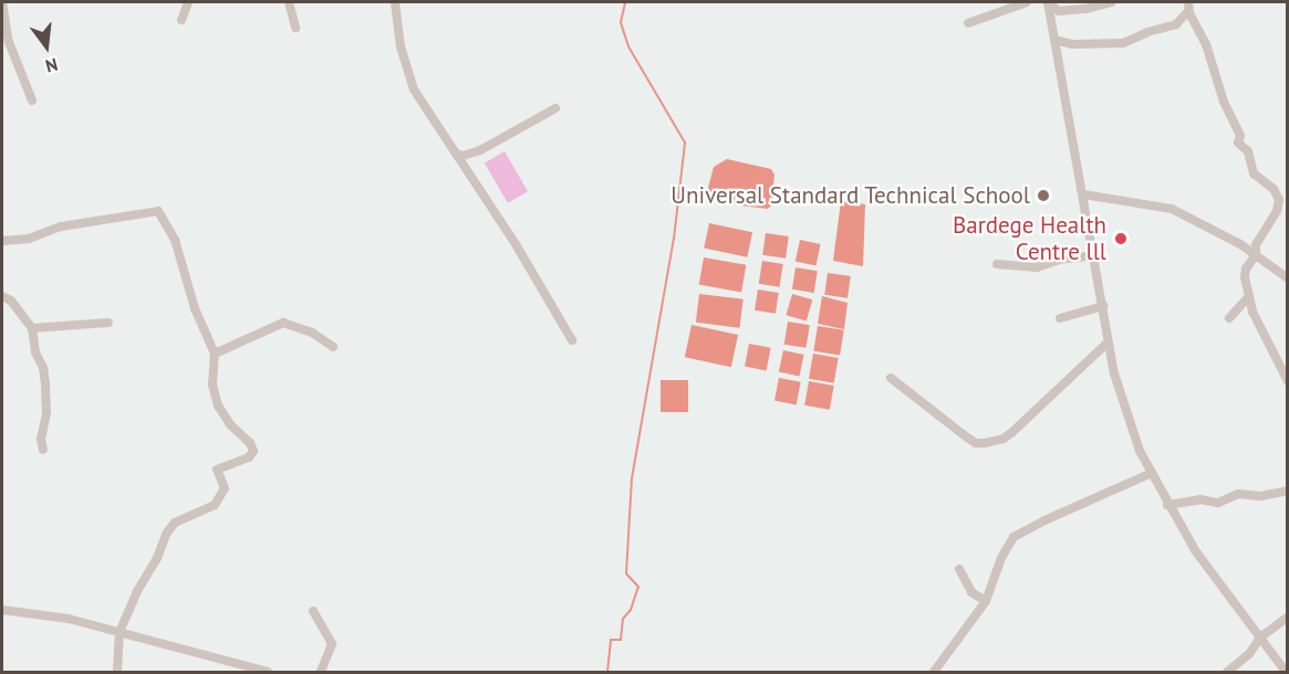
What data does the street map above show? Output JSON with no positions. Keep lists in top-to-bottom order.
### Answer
{
  "places": ["Universal Standard Technical School", "Bardege Health Centre lll"],
  "north": "bottom"
}
